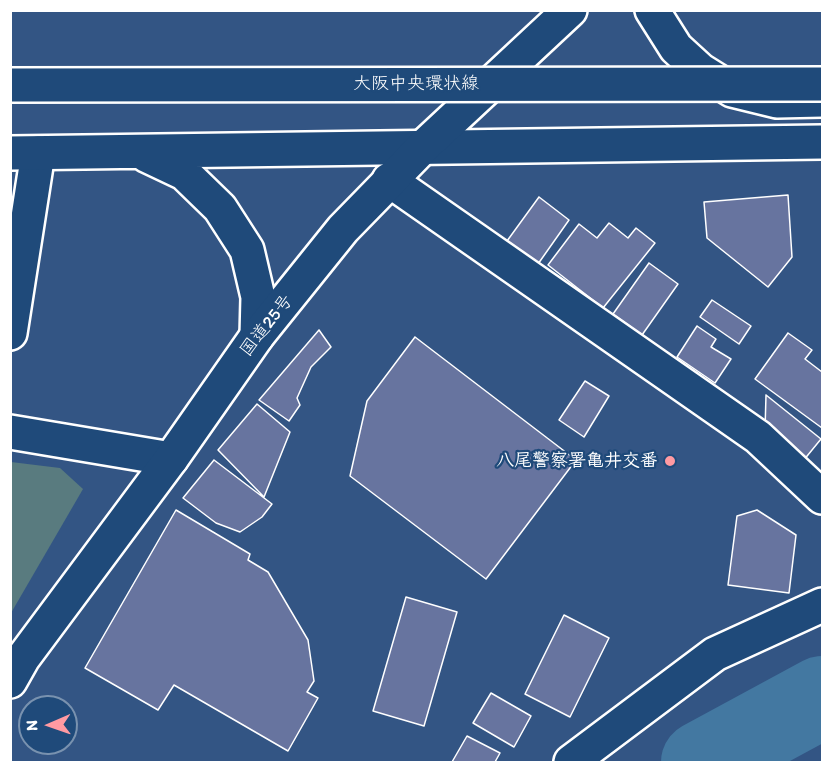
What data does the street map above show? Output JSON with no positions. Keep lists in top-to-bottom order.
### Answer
{
  "streets": {
    "main road": ["大阪中央環状線", "国道25号"]
  },
  "places": ["八尾警察署亀井交番"],
  "north": "left"
}
